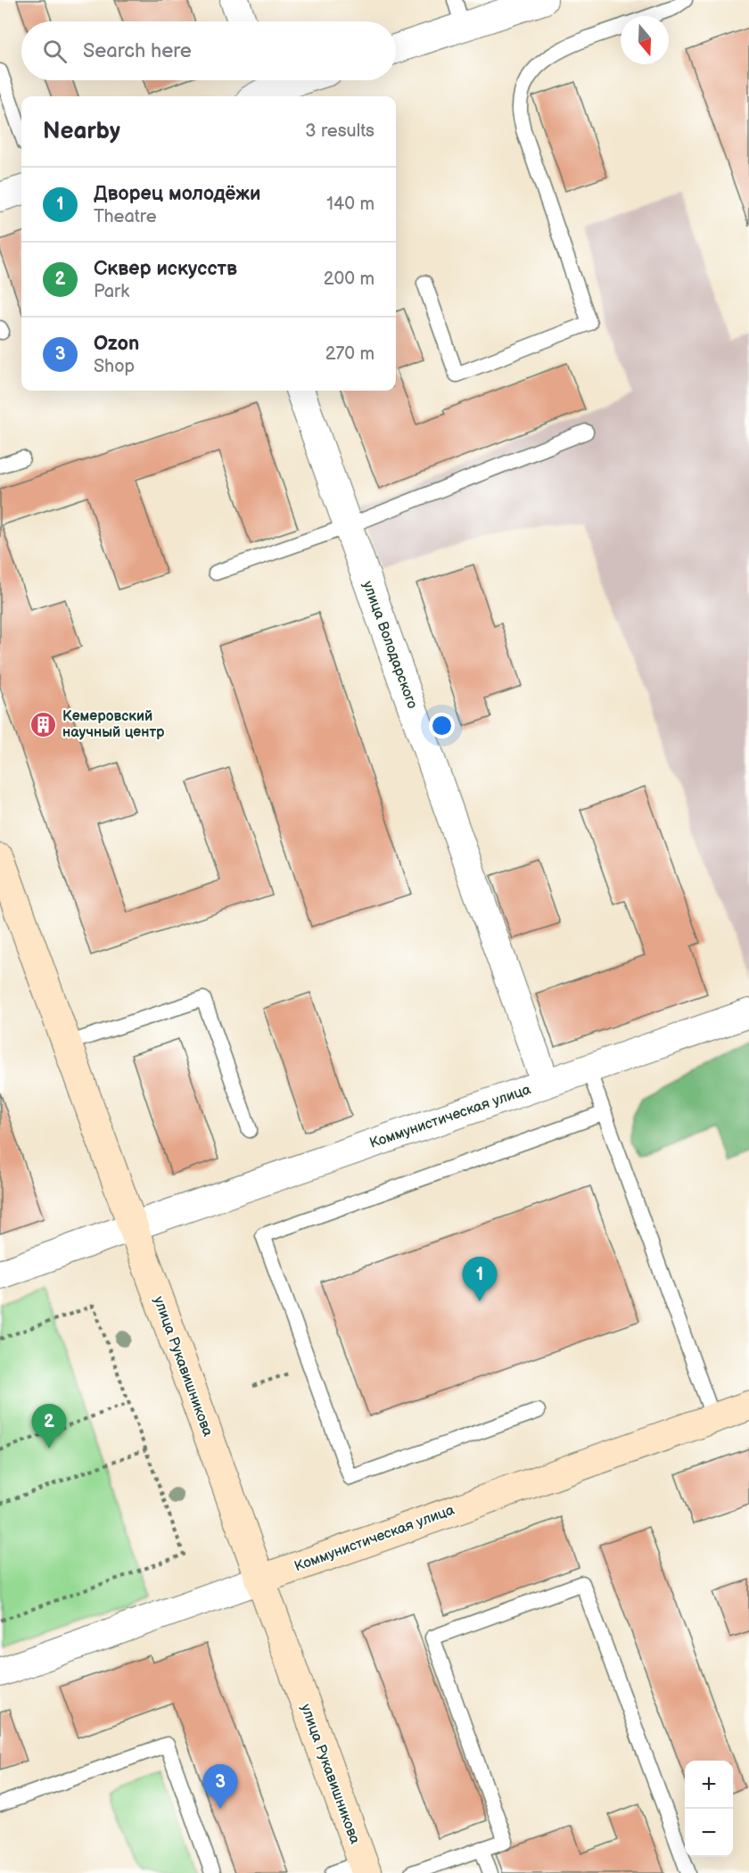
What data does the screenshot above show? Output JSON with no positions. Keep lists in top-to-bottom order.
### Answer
{
  "streets": {
    "street": ["улица Володарского", "Коммунистическая улица", "улица Рукавишникова"]
  },
  "crossings": [
    ["улица Володарского", "Коммунистическая улица"],
    ["Коммунистическая улица", "улица Рукавишникова"]
  ],
  "places": {
    "building": ["Кемеровский научный центр"]
  },
  "north": "bottom",
  "page": {
    "search": "Search here",
    "heading": ["Nearby", "3 results"],
    "list": [
      {
        "mark": "1",
        "name": "Дворец молодёжи",
        "note": "Theatre",
        "value": "140 m"
      },
      {
        "mark": "2",
        "name": "Сквер искусств",
        "note": "Park",
        "value": "200 m"
      },
      {
        "mark": "3",
        "name": "Ozon",
        "note": "Shop",
        "value": "270 m"
      }
    ],
    "pins": ["1", "2", "3"],
    "map_buttons": ["+", "−"]
  }
}
